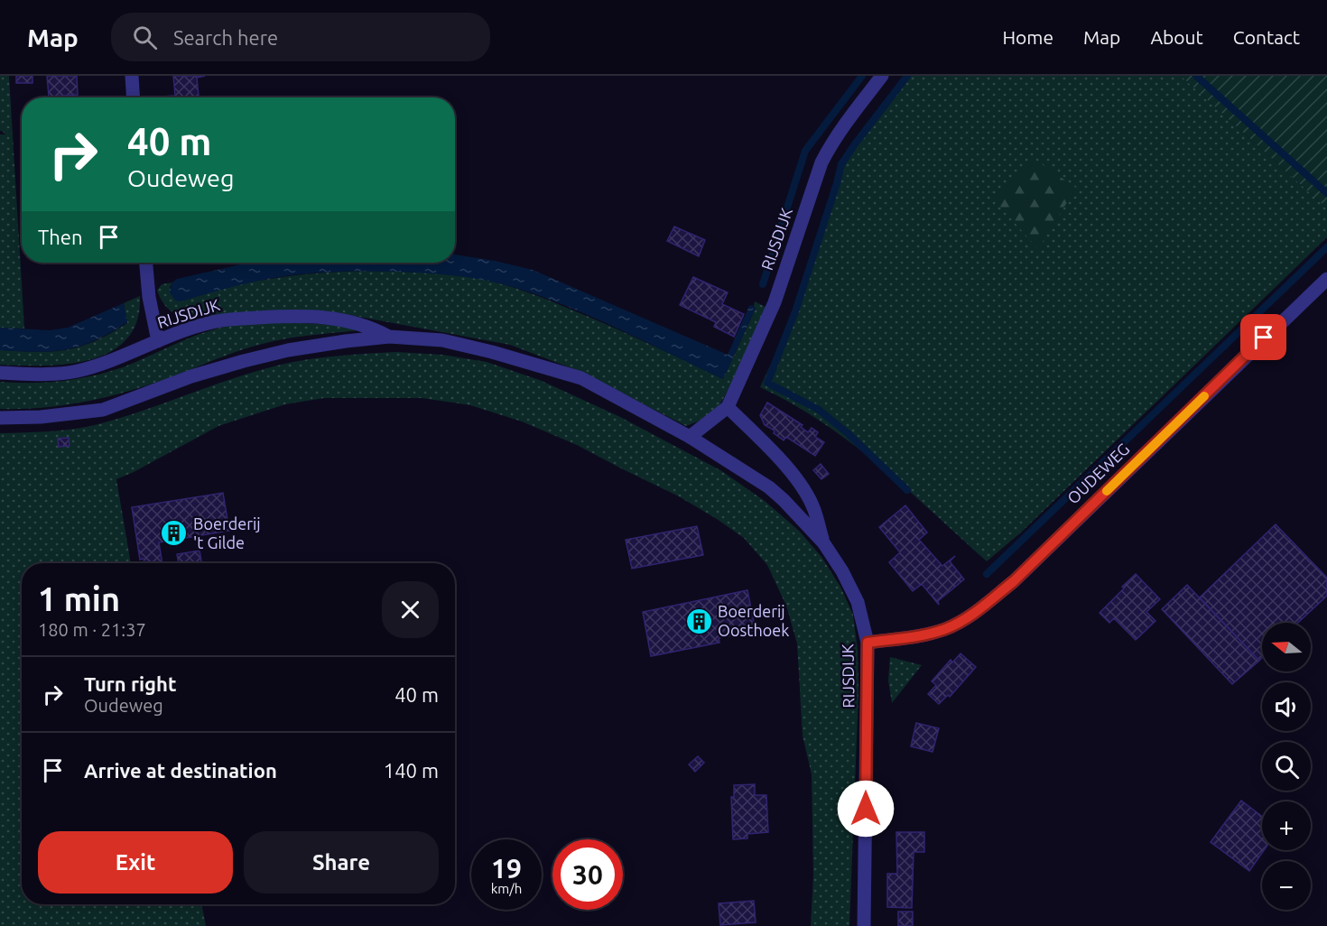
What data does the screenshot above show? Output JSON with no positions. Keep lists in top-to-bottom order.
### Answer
{
  "streets": {
    "street": ["RIJSDIJK", "OUDEWEG"]
  },
  "crossings": [
    ["RIJSDIJK", "OUDEWEG"]
  ],
  "places": {
    "building": ["Boerderij 't Gilde", "Boerderij Oosthoek"]
  },
  "north": "left",
  "page": {
    "header": "Map",
    "search": "Search here",
    "nav": [
      "Home",
      "Map",
      "About",
      "Contact"
    ],
    "turn": ["40 m", "Oudeweg"],
    "then": "Then",
    "heading": ["1 min", "180 m · 21:37"],
    "map_buttons": ["+", "−"],
    "list": [
      {
        "name": "Turn right",
        "note": "Oudeweg",
        "value": "40 m"
      },
      {
        "name": "Arrive at destination",
        "value": "140 m"
      }
    ],
    "buttons": ["Exit", "Share"],
    "speed": "19 km/h",
    "limit": "30"
  }
}
